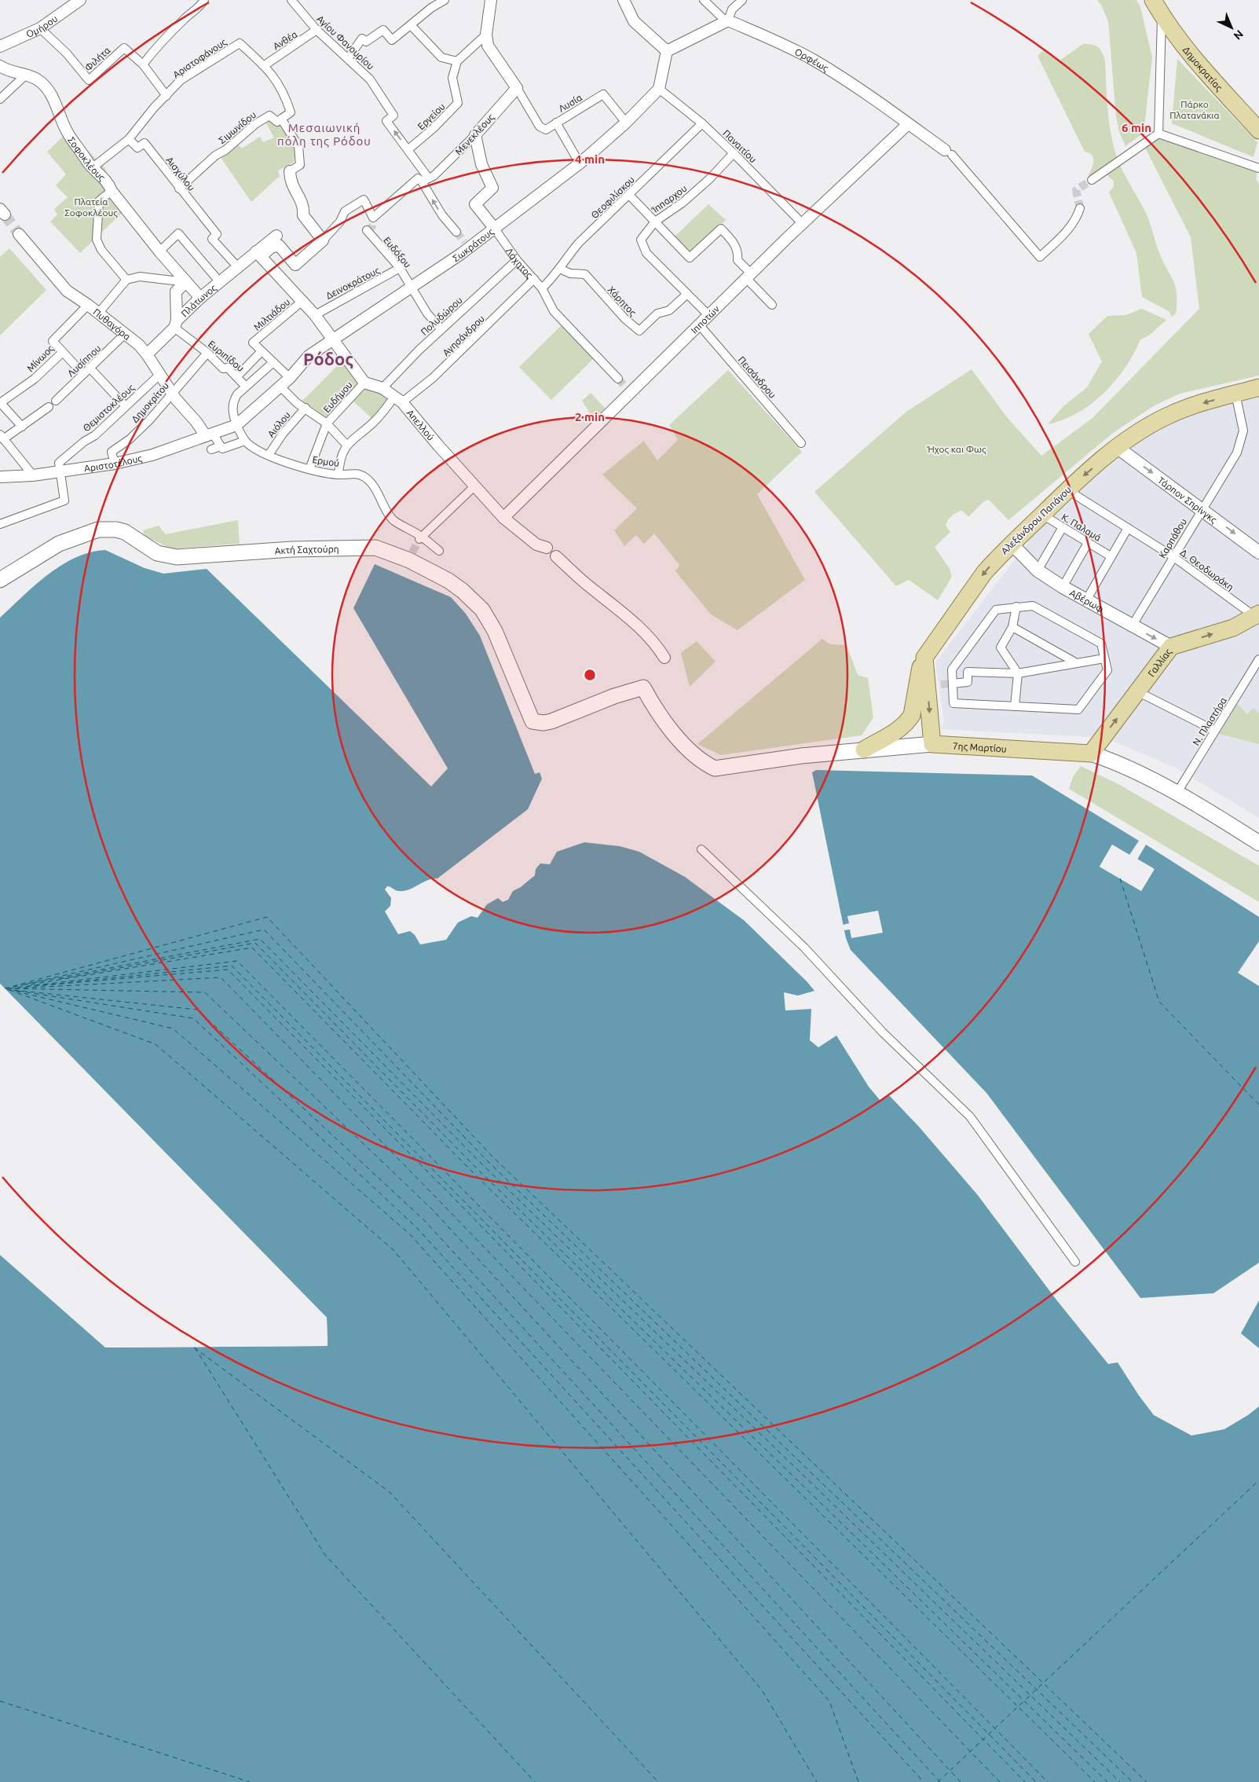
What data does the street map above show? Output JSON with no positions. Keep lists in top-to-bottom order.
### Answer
{
  "streets": {
    "main road": [
      "Δημοκρατίας",
      "Αλεξάνδρου Παπάγου",
      "Ακτή Σαχτούρη",
      "Γαλλίας",
      "7ης Μαρτίου"
    ],
    "street": [
      "Ομήρου",
      "Ανθέα",
      "Αγίου Φανουρίου",
      "Αριστοφάνους",
      "Φιλήτα",
      "Ορφέως",
      "Λυσία",
      "Εργείου",
      "Σιμωνίδου",
      "Μενεκλέους",
      "Παναιτίου",
      "Σοφοκλέους",
      "Αισχύλου",
      "Θεοφιλίσκου",
      "Ίππαρχου",
      "Σωκράτους",
      "Ευδόξου",
      "Λάχητος",
      "Δεινοκράτους",
      "Πλάτωνος",
      "Χάρητος",
      "Μιλτιάδου",
      "Πολυδώρου",
      "Ιπποτών",
      "Πυθαγόρα",
      "Αγησάνδρου",
      "Ευριπίδου",
      "Μίνωος",
      "Λυσίππου",
      "Πεισάνδρου",
      "Ευδήμου",
      "Δημοκρίτου",
      "Θεμιστοκλέους",
      "Αιόλου",
      "Απελλού",
      "Ερμού",
      "Αριστοτέλους",
      "Τάρπον Σπρίνγκς",
      "Κ. Παλαμά",
      "Καρπάθου",
      "Δ. Θεοδωράκη",
      "Αβέρωφ",
      "Ν. Πλαστήρα"
    ]
  },
  "crossings": [
    ["Ομήρου", "Φιλήτα"],
    ["Ανθέα", "Αγίου Φανουρίου"],
    ["Ανθέα", "Αριστοφάνους"],
    ["Αγίου Φανουρίου", "Εργείου"],
    ["Αγίου Φανουρίου", "Μενεκλέους"],
    ["Αριστοφάνους", "Φιλήτα"],
    ["Αριστοφάνους", "Σιμωνίδου"],
    ["Αριστοφάνους", "Αισχύλου"],
    ["Ορφέως", "Ιπποτών"],
    ["Λυσία", "Σωκράτους"],
    ["Σιμωνίδου", "Αισχύλου"],
    ["Μενεκλέους", "Λάχητος"],
    ["Παναιτίου", "Θεοφιλίσκου"],
    ["Παναιτίου", "Ίππαρχου"],
    ["Παναιτίου", "Σωκράτους"],
    ["Παναιτίου", "Ιπποτών"],
    ["Σοφοκλέους", "Πλάτωνος"],
    ["Αισχύλου", "Πλάτωνος"],
    ["Θεοφιλίσκου", "Λάχητος"],
    ["Θεοφιλίσκου", "Χάρητος"],
    ["Ίππαρχου", "Χάρητος"],
    ["Ίππαρχου", "Ιπποτών"],
    ["Σωκράτους", "Ευδόξου"],
    ["Σωκράτους", "Λάχητος"],
    ["Σωκράτους", "Πυθαγόρα"],
    ["Σωκράτους", "Αριστοτέλους"],
    ["Ευδόξου", "Δεινοκράτους"],
    ["Ευδόξου", "Πολυδώρου"],
    ["Λάχητος", "Πολυδώρου"],
    ["Λάχητος", "Αγησάνδρου"],
    ["Πλάτωνος", "Πυθαγόρα"],
    ["Πλάτωνος", "Ευριπίδου"],
    ["Πολυδώρου", "Απελλού"],
    ["Ιπποτών", "Πεισάνδρου"],
    ["Ιπποτών", "Απελλού"],
    ["Πυθαγόρα", "Μίνωος"],
    ["Πυθαγόρα", "Λυσίππου"],
    ["Πυθαγόρα", "Δημοκρίτου"],
    ["Πυθαγόρα", "Θεμιστοκλέους"],
    ["Πυθαγόρα", "Αριστοτέλους"],
    ["Αγησάνδρου", "Απελλού"],
    ["Ευριπίδου", "Δημοκρίτου"],
    ["Ευδήμου", "Απελλού"],
    ["Ευδήμου", "Ερμού"],
    ["Δημοκρίτου", "Αριστοτέλους"],
    ["Θεμιστοκλέους", "Αριστοτέλους"],
    ["Αιόλου", "Ερμού"],
    ["Τάρπον Σπρίνγκς", "Αλεξάνδρου Παπάγου"],
    ["Τάρπον Σπρίνγκς", "Καρπάθου"],
    ["Αλεξάνδρου Παπάγου", "Κ. Παλαμά"],
    ["Αλεξάνδρου Παπάγου", "Καρπάθου"],
    ["Αλεξάνδρου Παπάγου", "Δ. Θεοδωράκη"],
    ["Αλεξάνδρου Παπάγου", "Αβέρωφ"],
    ["Αλεξάνδρου Παπάγου", "7ης Μαρτίου"],
    ["Καρπάθου", "Δ. Θεοδωράκη"],
    ["Καρπάθου", "Αβέρωφ"],
    ["Ακτή Σαχτούρη", "7ης Μαρτίου"],
    ["Δ. Θεοδωράκη", "Γαλλίας"],
    ["Αβέρωφ", "Γαλλίας"],
    ["Γαλλίας", "7ης Μαρτίου"],
    ["Ν. Πλαστήρα", "7ης Μαρτίου"]
  ],
  "one_way": [
    "Αγίου Φανουρίου",
    "Τάρπον Σπρίνγκς",
    "Αλεξάνδρου Παπάγου",
    "Γαλλίας"
  ],
  "districts": ["Μεσαιωνική πόλη της Ρόδου", "Ρόδος"],
  "parks": ["Πάρκο Πλατανάκια", "Πλατεία Σοφοκλέους", "Ήχος και Φως"],
  "north": "bottom right",
  "rings": ["6 min", "4 min", "2 min"]
}
